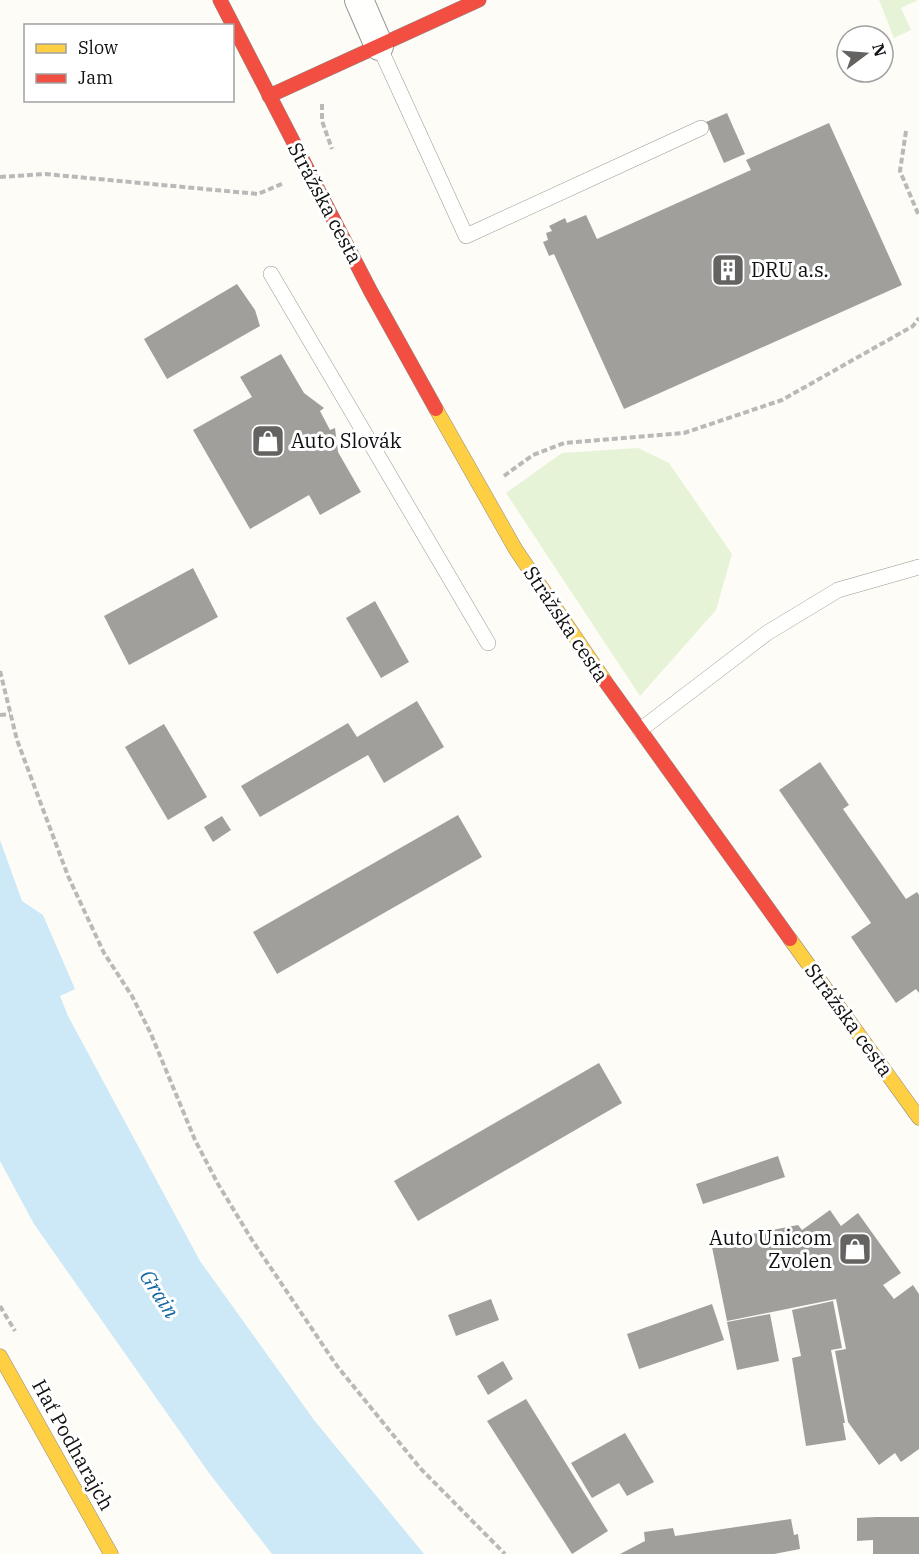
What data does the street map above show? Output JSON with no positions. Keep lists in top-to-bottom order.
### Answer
{
  "streets": {
    "street": ["Strážska cesta", "Hať Podharajch"]
  },
  "water": ["Grain"],
  "places": {
    "building": ["DRU a.s."],
    "shop": ["Auto Slovák", "Auto Unicom Zvolen"]
  },
  "legend": ["Slow", "Jam"],
  "north": "right"
}
